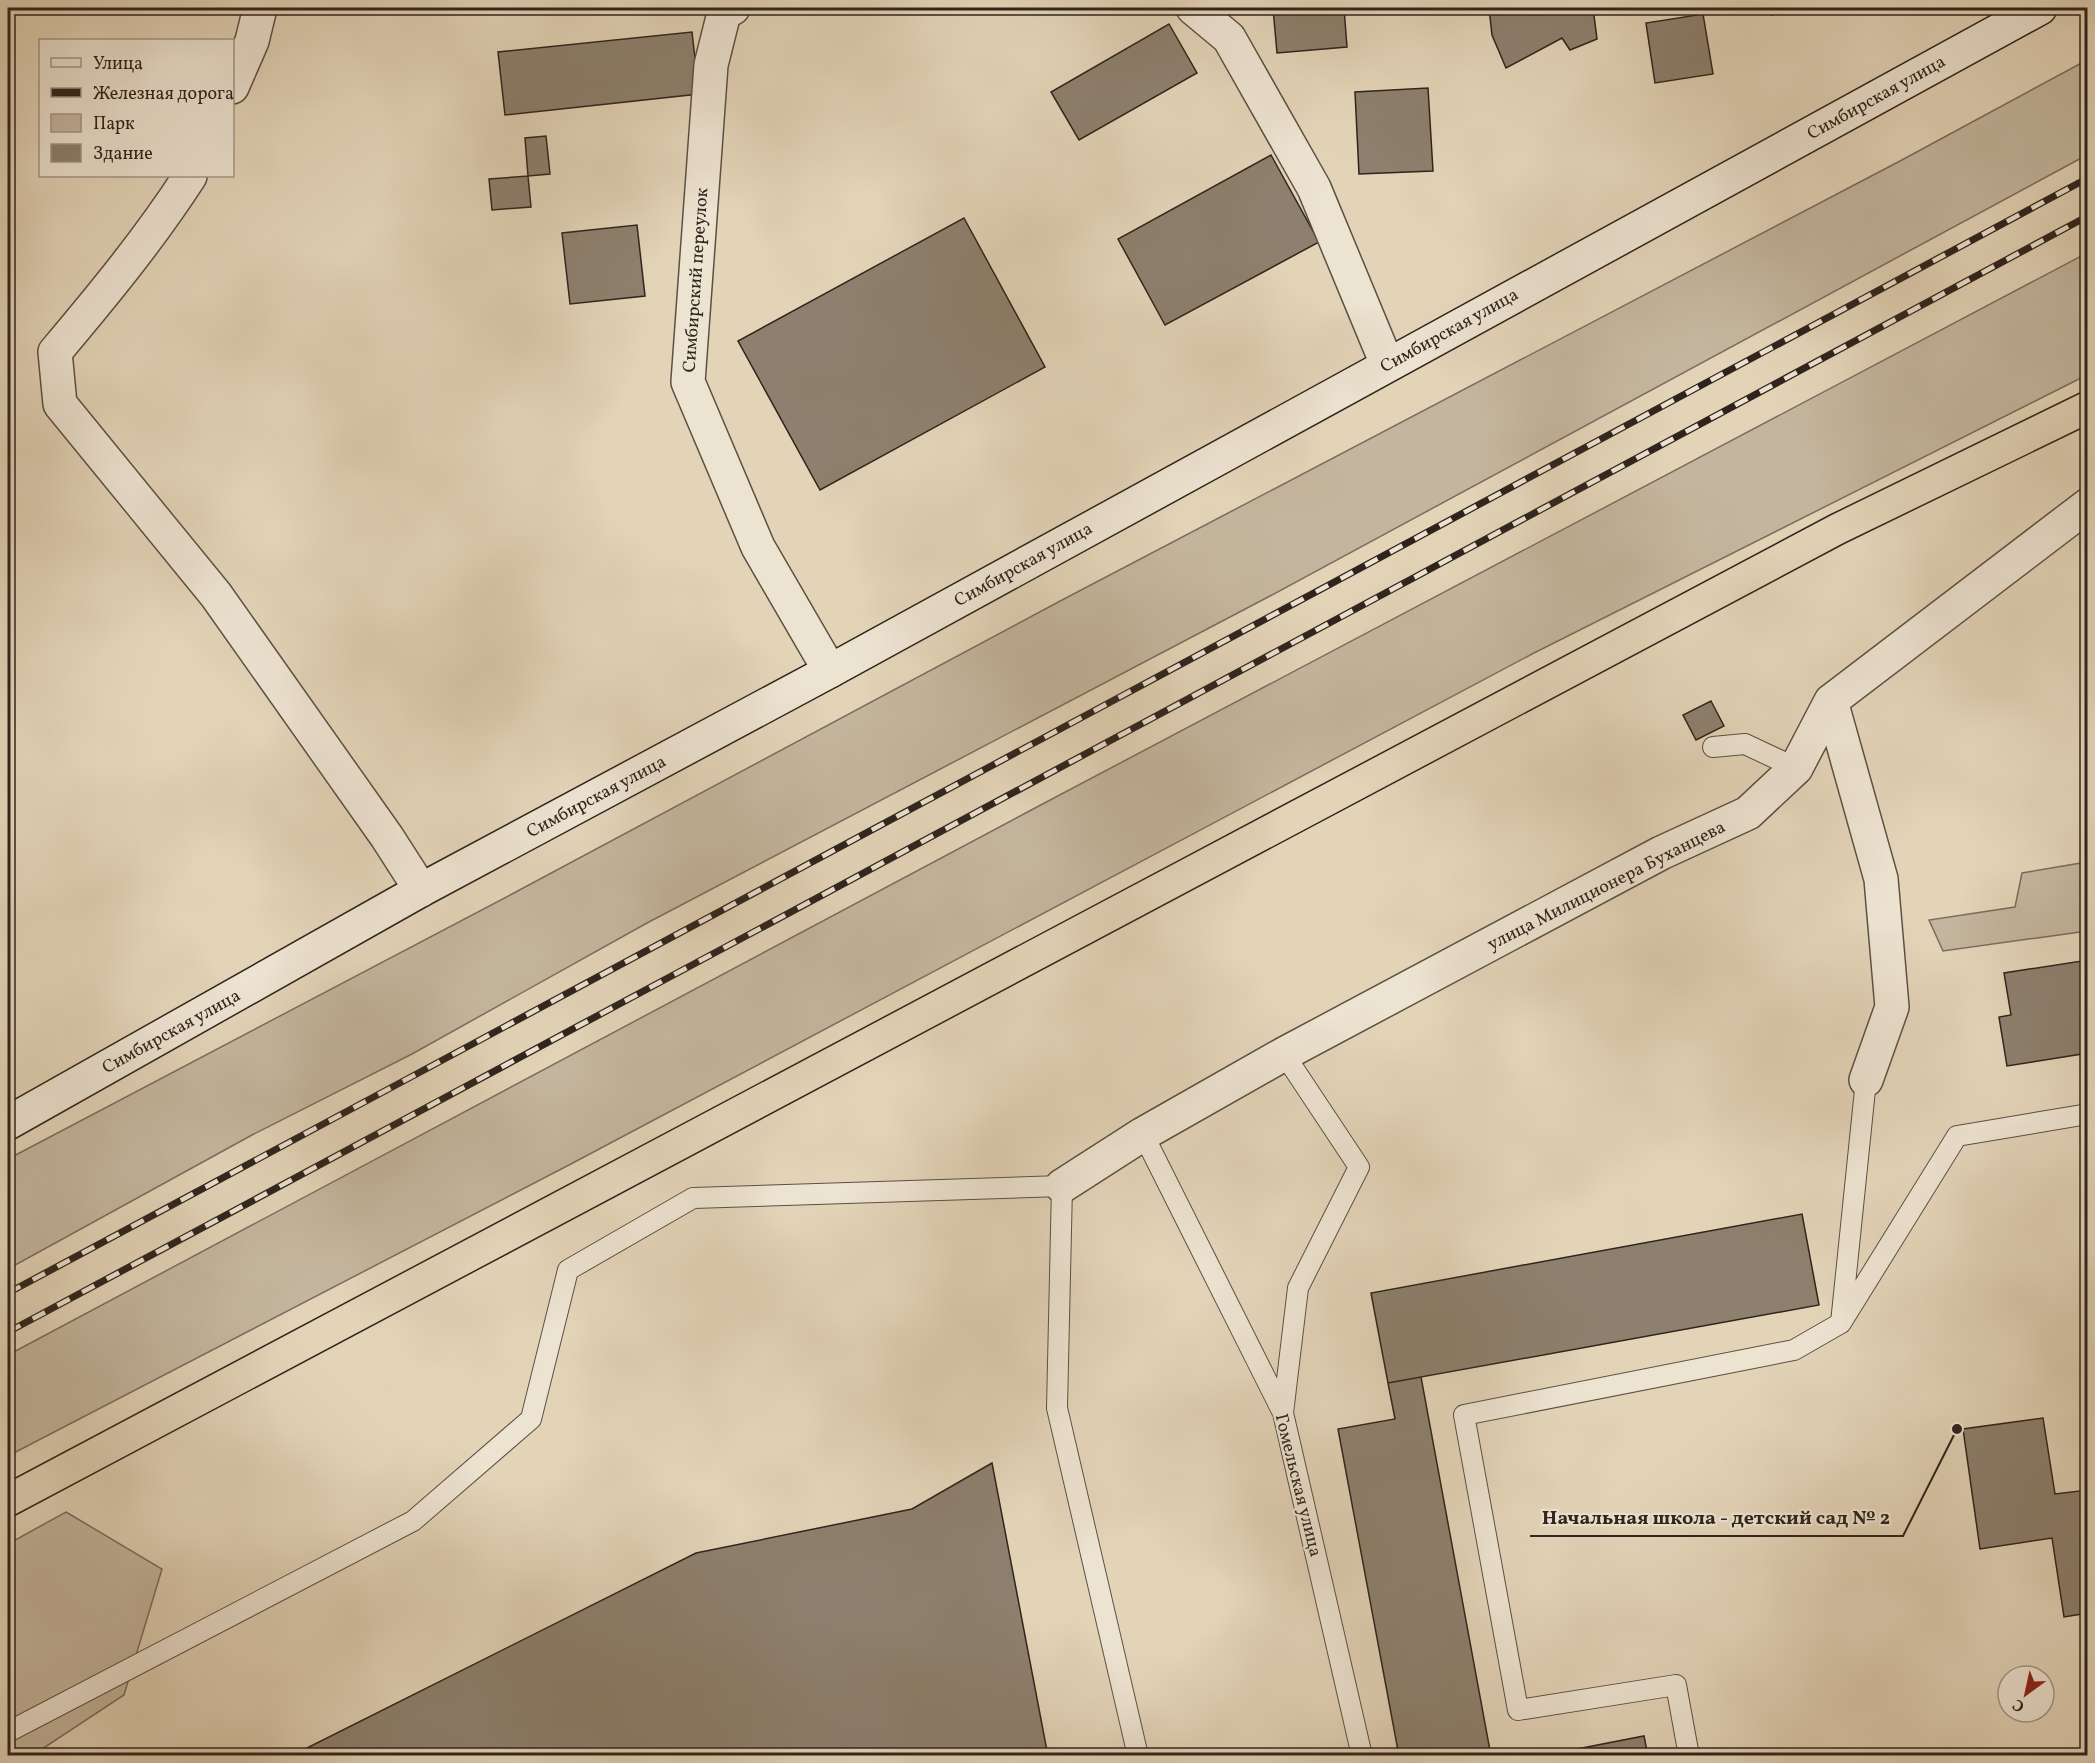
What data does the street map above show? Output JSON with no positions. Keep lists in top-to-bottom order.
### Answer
{
  "streets": {
    "street": ["Симбирская улица", "Симбирский переулок", "улица Милиционера Буханцева"],
    "lane": ["Гомельская улица"]
  },
  "crossings": [
    ["Симбирская улица", "Симбирский переулок"],
    ["улица Милиционера Буханцева", "Гомельская улица"]
  ],
  "places": ["Начальная школа - детский сад № 2"],
  "legend": [
    "Улица",
    "Железная дорога",
    "Парк",
    "Здание"
  ],
  "north": "bottom left"
}
